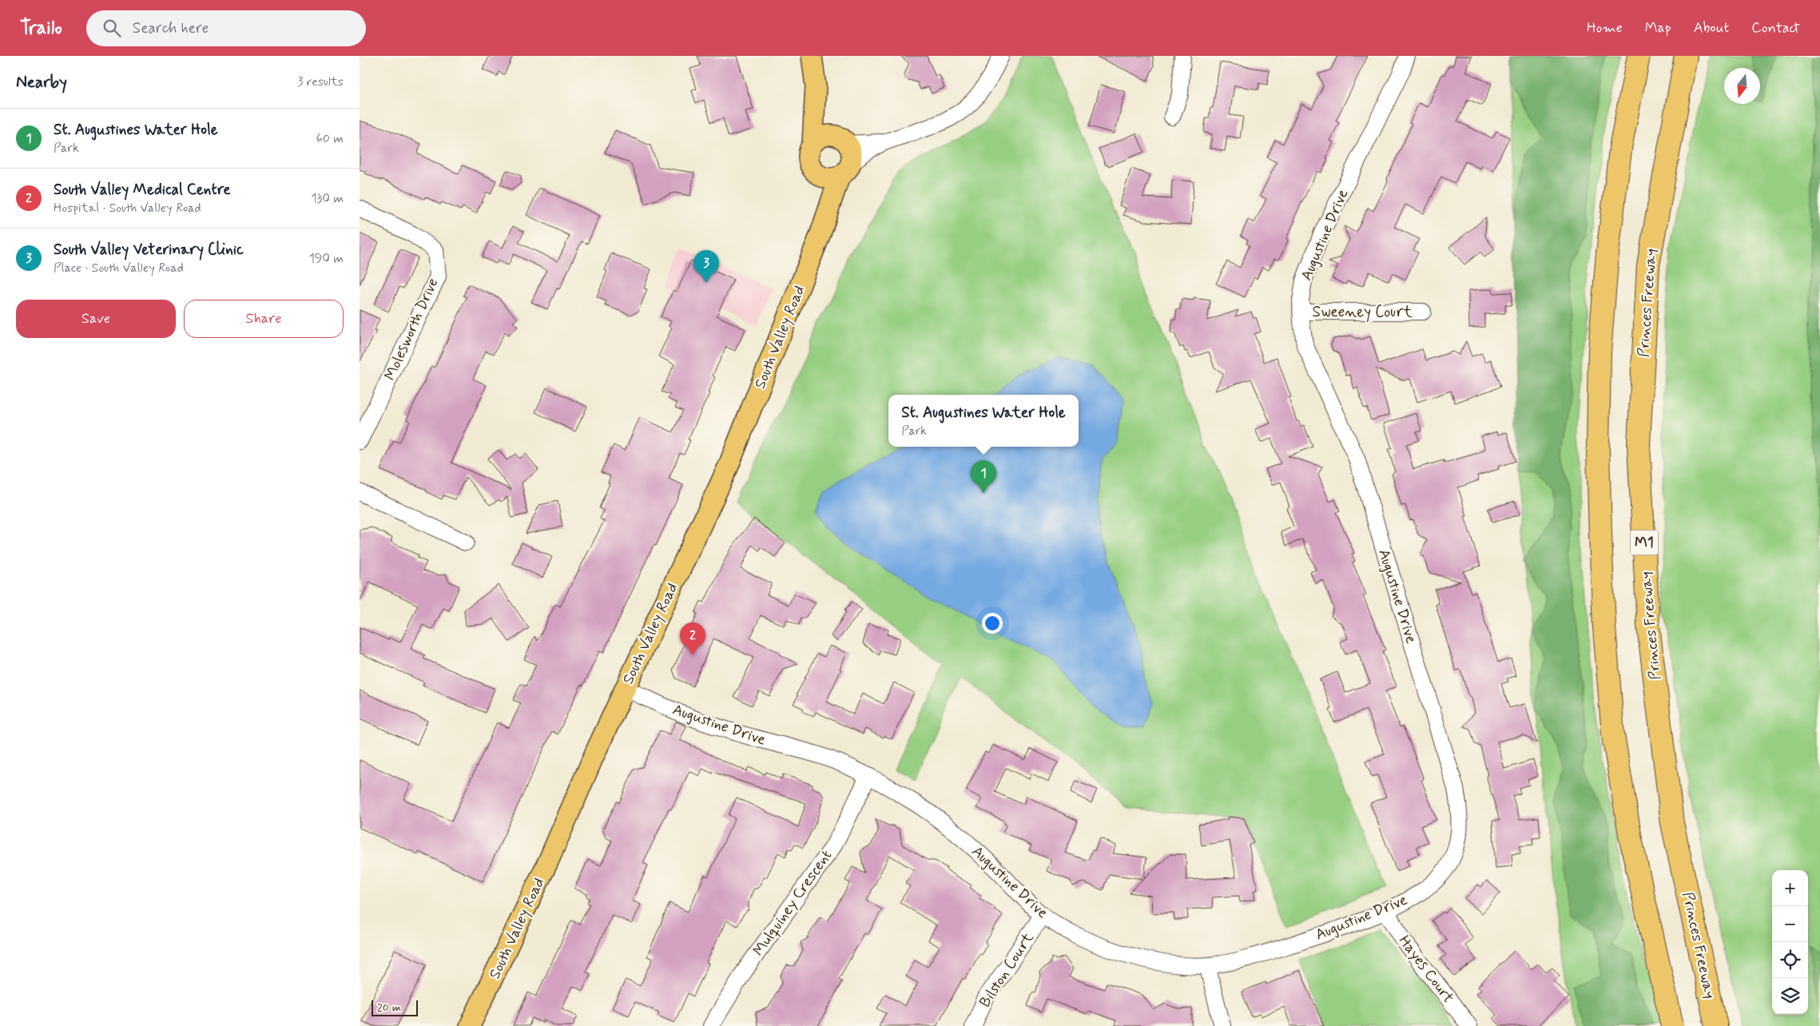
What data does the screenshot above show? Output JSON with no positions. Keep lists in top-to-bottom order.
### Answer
{
  "streets": {
    "highway": ["Princes Freeway", "M1"],
    "main road": ["South Valley Road"],
    "street": [
      "Augustine Drive",
      "Sweeney Court",
      "Molesworth Drive",
      "Mulquiney Crescent",
      "Hayes Court",
      "Bilston Court"
    ]
  },
  "crossings": [
    ["Augustine Drive", "Sweeney Court"],
    ["Augustine Drive", "South Valley Road"],
    ["Augustine Drive", "Mulquiney Crescent"],
    ["Augustine Drive", "Hayes Court"],
    ["Augustine Drive", "Bilston Court"]
  ],
  "scale_bar": "20 m",
  "north": "bottom",
  "page": {
    "header": "Trailo",
    "search": "Search here",
    "nav": [
      "Home",
      "Map",
      "About",
      "Contact"
    ],
    "heading": ["Nearby", "3 results"],
    "list": [
      {
        "mark": "1",
        "name": "St. Augustines Water Hole",
        "note": "Park",
        "value": "60 m"
      },
      {
        "mark": "2",
        "name": "South Valley Medical Centre",
        "note": "Hospital · South Valley Road",
        "value": "130 m"
      },
      {
        "mark": "3",
        "name": "South Valley Veterinary Clinic",
        "note": "Place · South Valley Road",
        "value": "190 m"
      }
    ],
    "pins": ["3", "1", "2"],
    "buttons": ["Save", "Share"],
    "popup": ["St. Augustines Water Hole", "Park"],
    "map_buttons": ["+", "−"],
    "scale": "20 m"
  }
}
